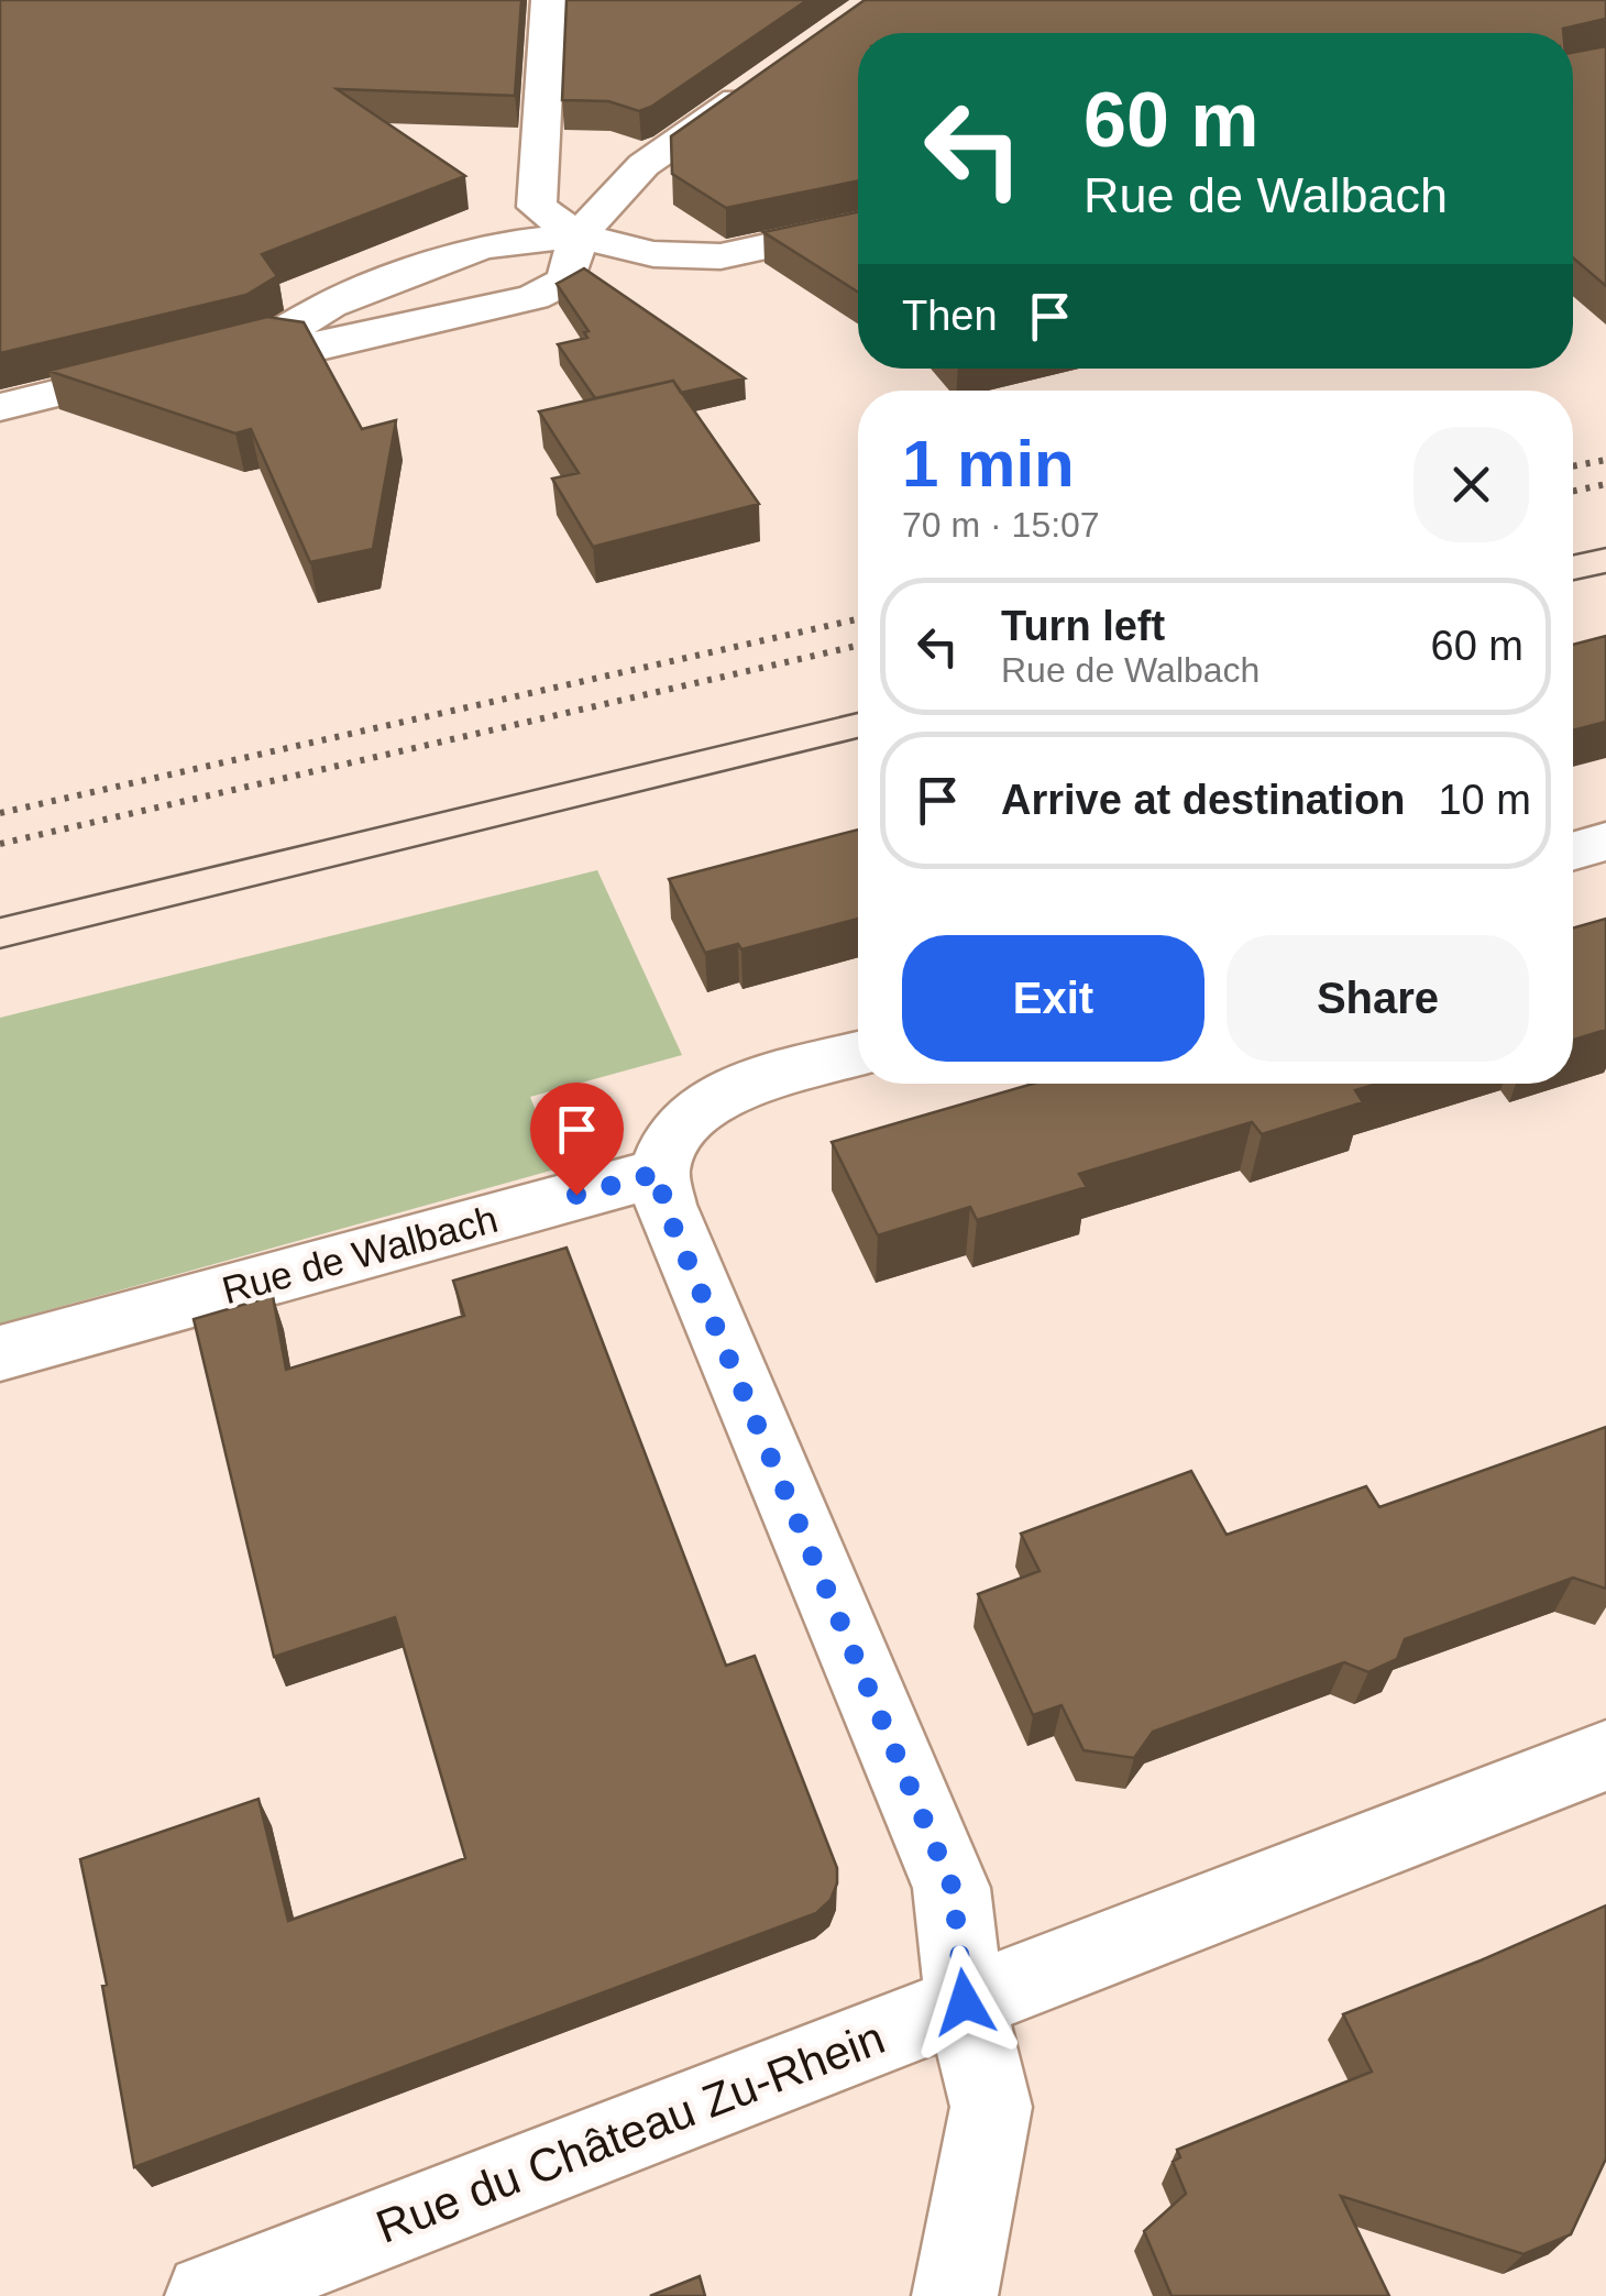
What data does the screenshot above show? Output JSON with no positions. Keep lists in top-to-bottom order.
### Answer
{
  "streets": {
    "street": ["Rue de Walbach", "Rue du Château Zu-Rhein"]
  },
  "page": {
    "turn": ["60 m", "Rue de Walbach"],
    "then": "Then",
    "heading": ["1 min", "70 m · 15:07"],
    "list": [
      {
        "name": "Turn left",
        "note": "Rue de Walbach",
        "value": "60 m"
      },
      {
        "name": "Arrive at destination",
        "value": "10 m"
      }
    ],
    "buttons": ["Exit", "Share"]
  }
}
